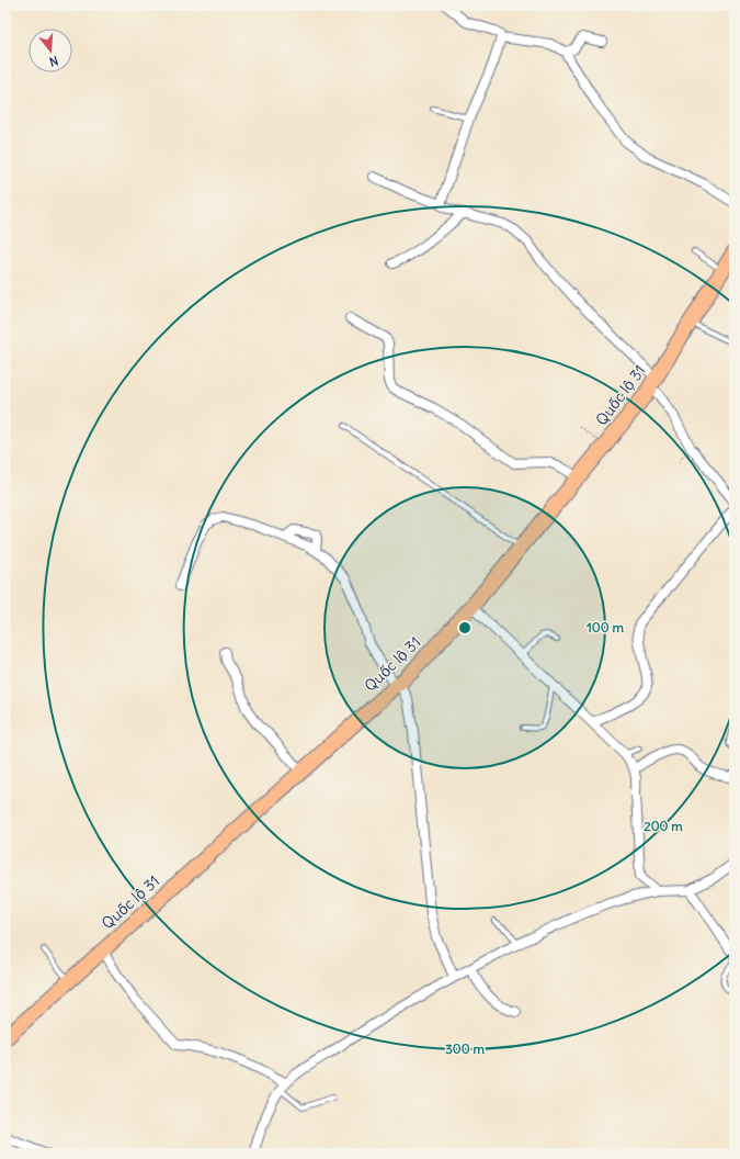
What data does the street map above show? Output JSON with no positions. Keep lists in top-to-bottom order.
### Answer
{
  "streets": {
    "highway": ["Quốc lộ 31"]
  },
  "north": "bottom",
  "rings": ["100 m", "200 m", "300 m"]
}
